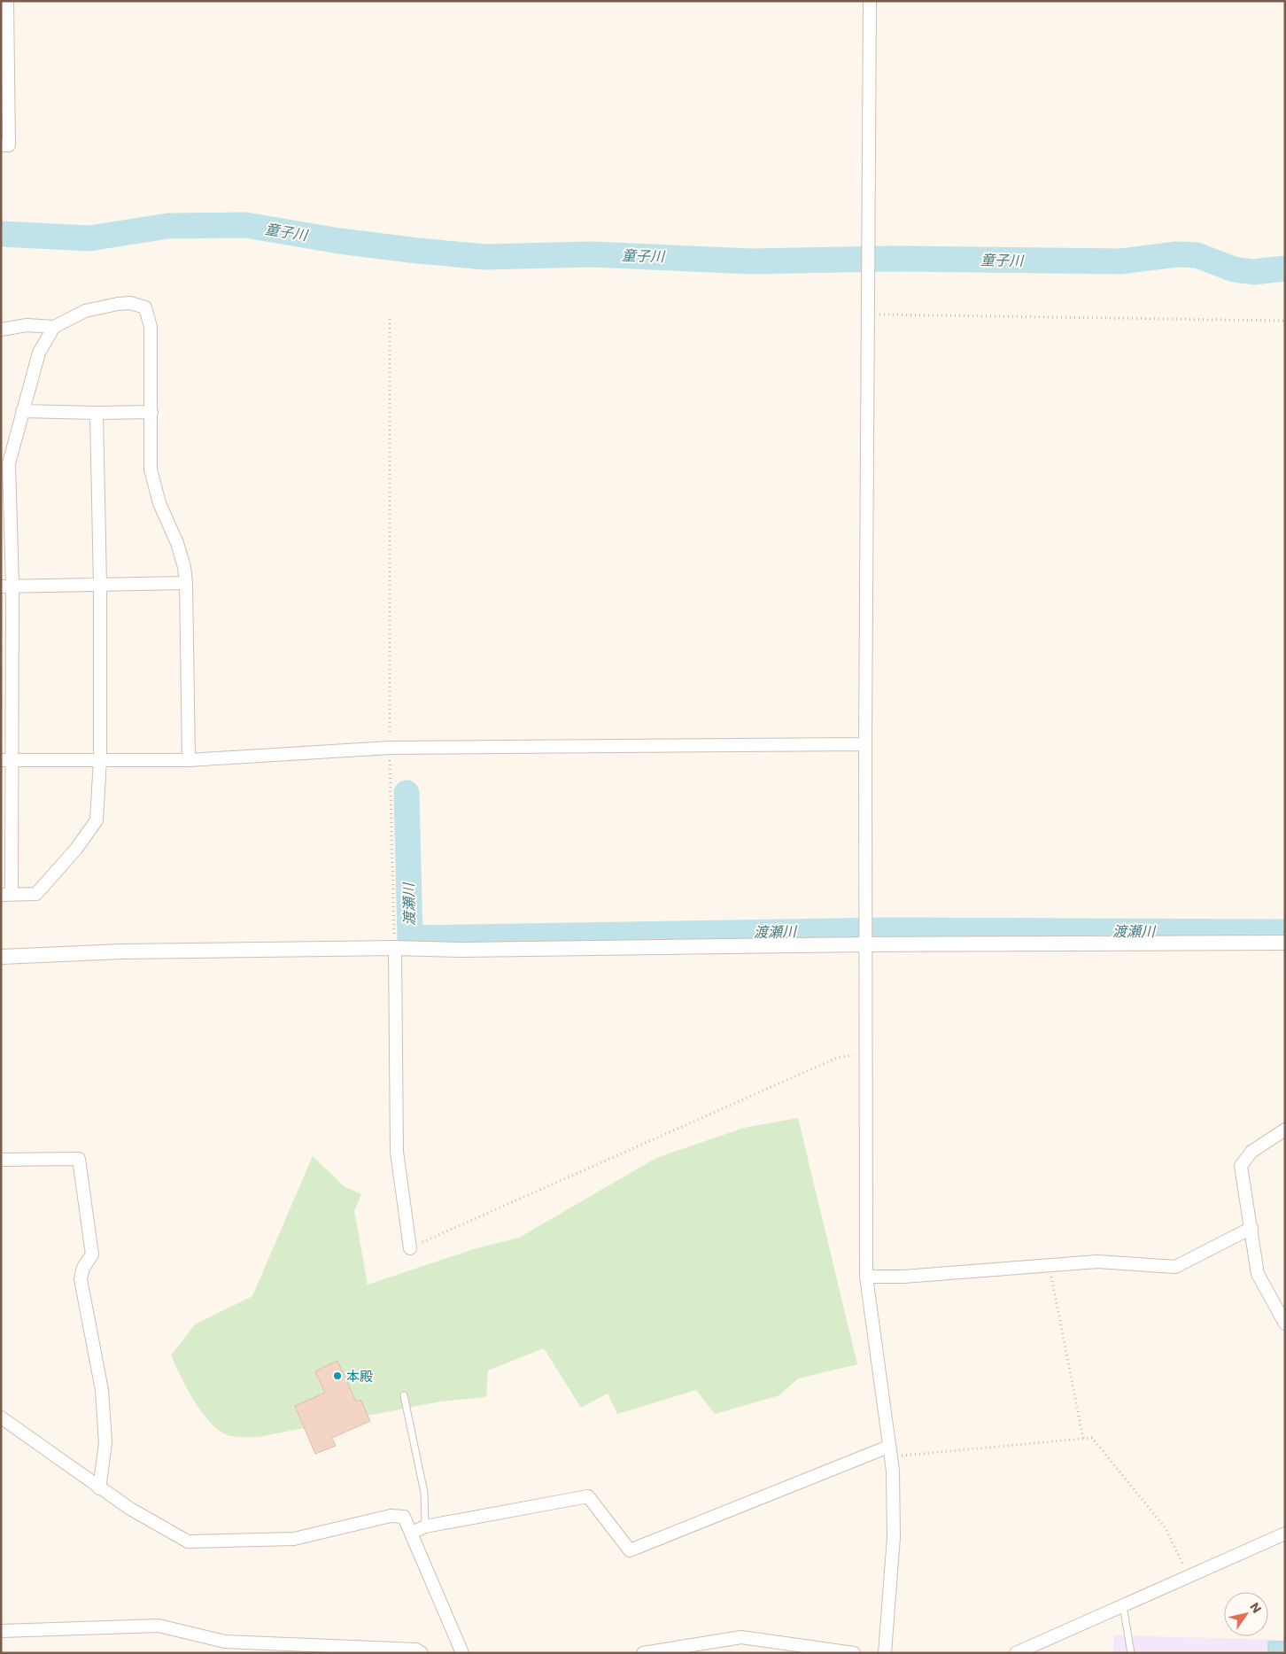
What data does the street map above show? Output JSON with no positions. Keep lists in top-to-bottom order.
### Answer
{
  "water": ["童子川", "渡瀬川"],
  "places": ["本殿"],
  "north": "top right"
}
